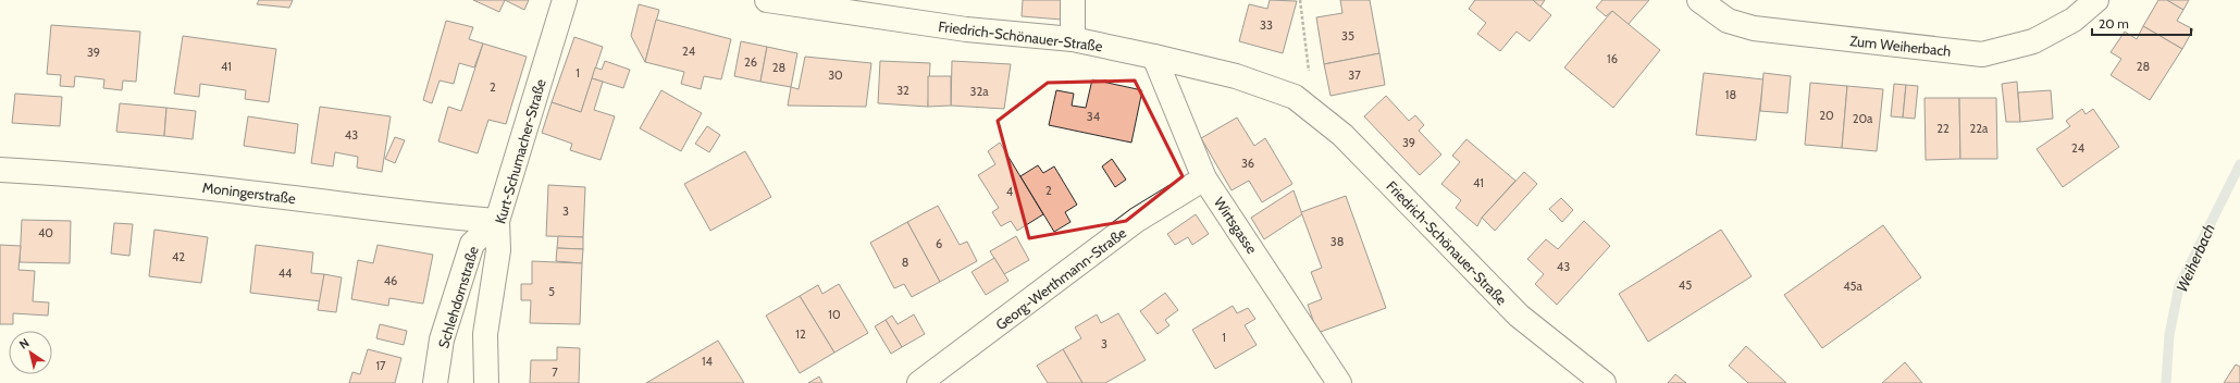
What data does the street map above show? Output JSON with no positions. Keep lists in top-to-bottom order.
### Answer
{
  "streets": {
    "street": [
      "Friedrich-Schönauer-Straße",
      "Zum Weiherbach",
      "Kurt-Schumacher-Straße",
      "Moningerstraße",
      "Wirtsgasse",
      "Georg-Werthmann-Straße",
      "Schlehdornstraße"
    ]
  },
  "crossings": [
    ["Friedrich-Schönauer-Straße", "Wirtsgasse"],
    ["Kurt-Schumacher-Straße", "Moningerstraße"],
    ["Kurt-Schumacher-Straße", "Schlehdornstraße"],
    ["Moningerstraße", "Schlehdornstraße"],
    ["Wirtsgasse", "Georg-Werthmann-Straße"]
  ],
  "water": ["Weiherbach"],
  "house_numbers": [
    "33",
    "35",
    "24",
    "39",
    "16",
    "26",
    "41",
    "28",
    "28",
    "1",
    "30",
    "37",
    "2",
    "32",
    "32a",
    "18",
    "20",
    "34",
    "20a",
    "22",
    "22a",
    "43",
    "39",
    "24",
    "36",
    "41",
    "2",
    "4",
    "3",
    "40",
    "38",
    "6",
    "42",
    "8",
    "43",
    "44",
    "46",
    "45",
    "45a",
    "5",
    "10",
    "12",
    "1",
    "3",
    "14",
    "17",
    "7"
  ],
  "scale_bar": "20 m",
  "north": "top left"
}
